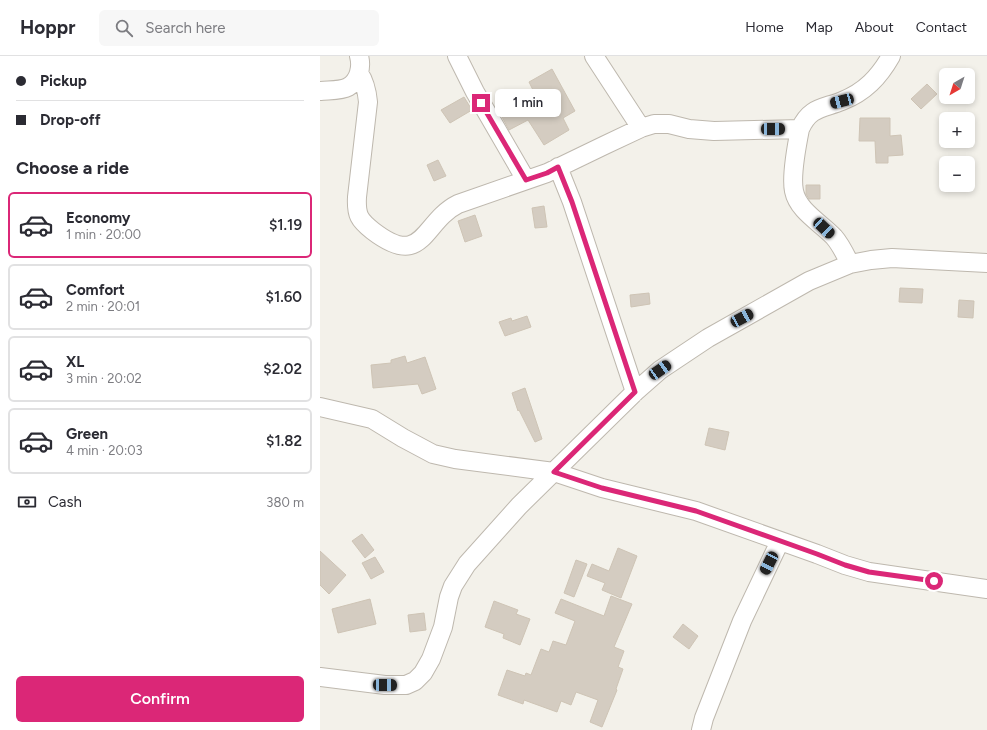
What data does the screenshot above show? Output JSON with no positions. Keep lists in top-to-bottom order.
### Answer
{
  "north": "bottom left",
  "page": {
    "header": "Hoppr",
    "search": "Search here",
    "nav": [
      "Home",
      "Map",
      "About",
      "Contact"
    ],
    "banner": ["Pickup", "Drop-off"],
    "map_buttons": ["+", "−"],
    "bubble": "1 min",
    "heading": "Choose a ride",
    "list": [
      {
        "name": "Economy",
        "note": "1 min · 20:00",
        "value": "$1.19"
      },
      {
        "name": "Comfort",
        "note": "2 min · 20:01",
        "value": "$1.60"
      },
      {
        "name": "XL",
        "note": "3 min · 20:02",
        "value": "$2.02"
      },
      {
        "name": "Green",
        "note": "4 min · 20:03",
        "value": "$1.82"
      }
    ],
    "pay": ["Cash", "380 m"],
    "buttons": "Confirm"
  }
}
